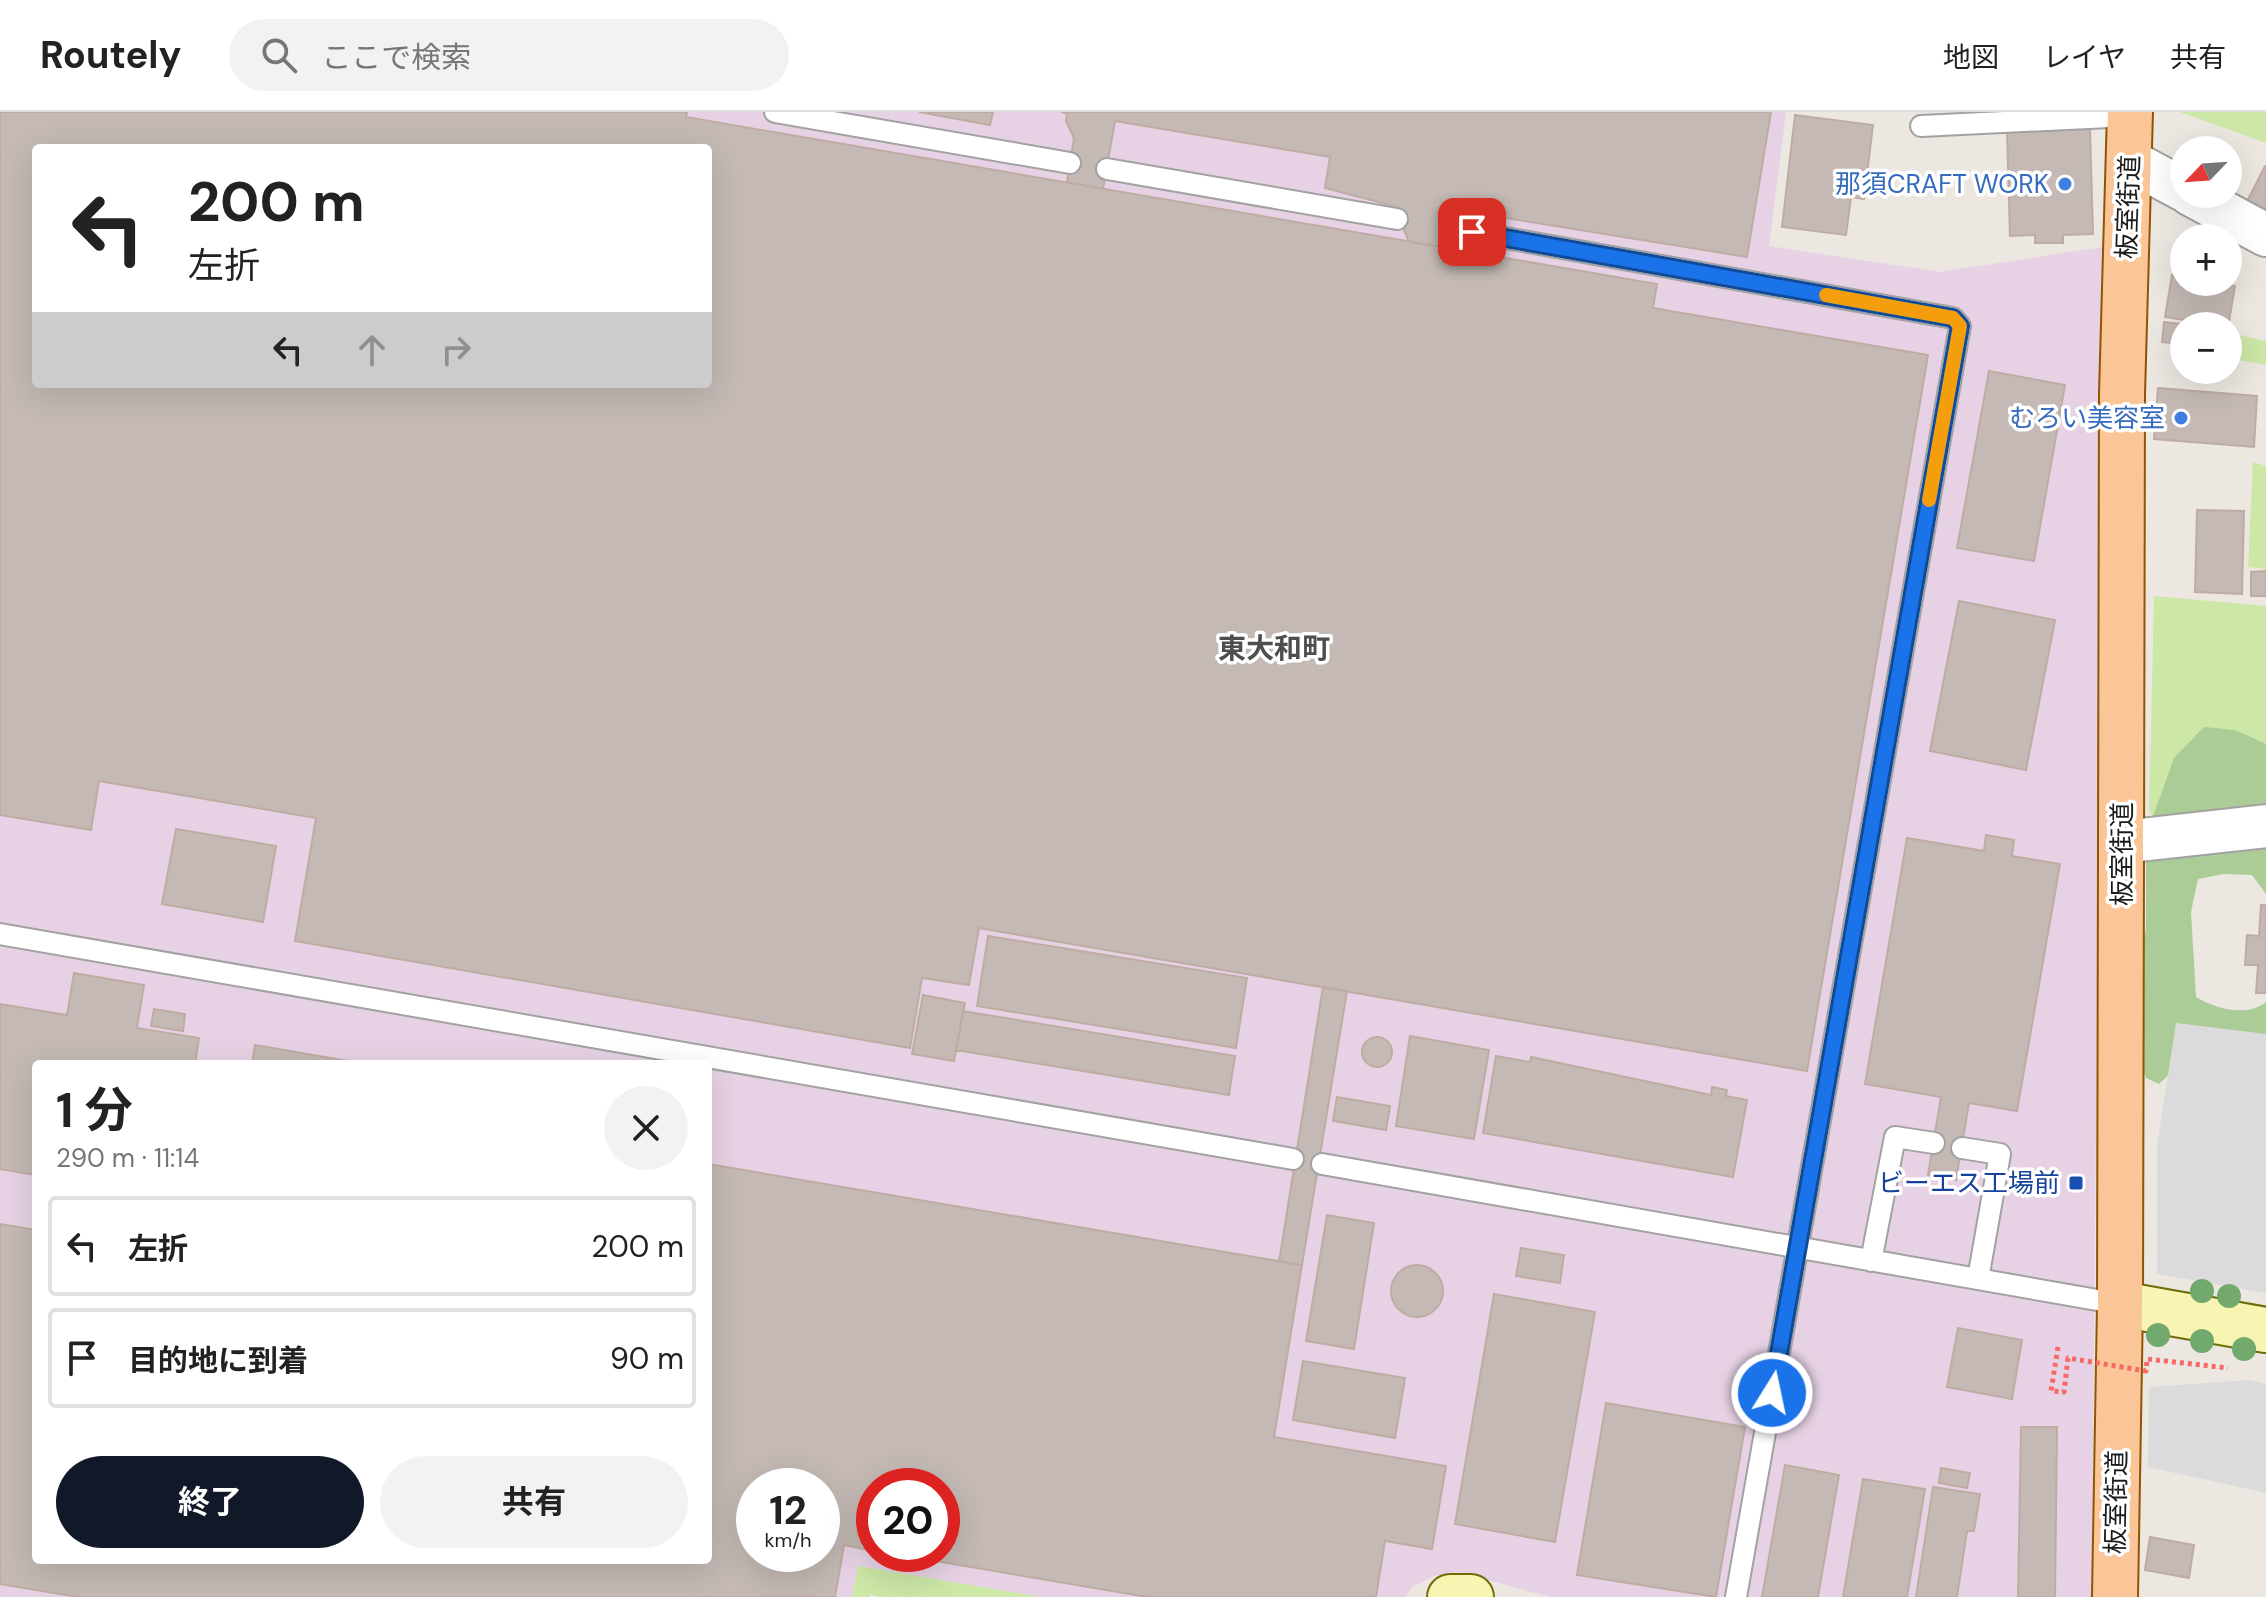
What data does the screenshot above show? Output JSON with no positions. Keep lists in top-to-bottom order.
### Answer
{
  "streets": {
    "main road": ["板室街道"]
  },
  "districts": ["東大和町"],
  "places": {
    "other": ["那須CRAFT WORK", "むろい美容室"],
    "transit": ["ビーエス工場前"]
  },
  "north": "bottom left",
  "page": {
    "header": "Routely",
    "search": "ここで検索",
    "nav": ["地図", "レイヤ", "共有"],
    "map_buttons": ["+", "−"],
    "turn": ["200 m", "左折"],
    "heading": ["1 分", "290 m · 11:14"],
    "list": [
      {
        "name": "左折",
        "value": "200 m"
      },
      {
        "name": "目的地に到着",
        "value": "90 m"
      }
    ],
    "buttons": ["終了", "共有"],
    "speed": "12 km/h",
    "limit": "20"
  }
}
